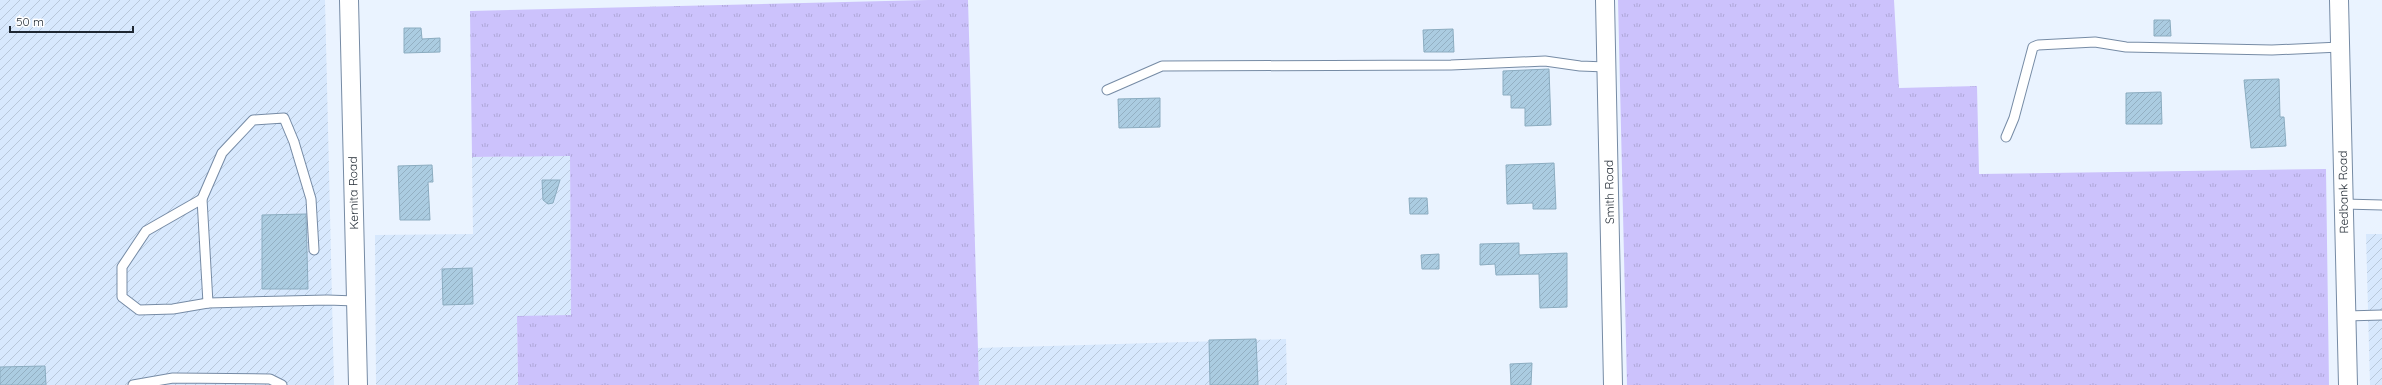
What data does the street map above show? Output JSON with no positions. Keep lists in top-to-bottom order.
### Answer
{
  "streets": {
    "street": ["Smith Road", "Redbank Road", "Kernita Road"]
  },
  "scale_bar": "50 m"
}
